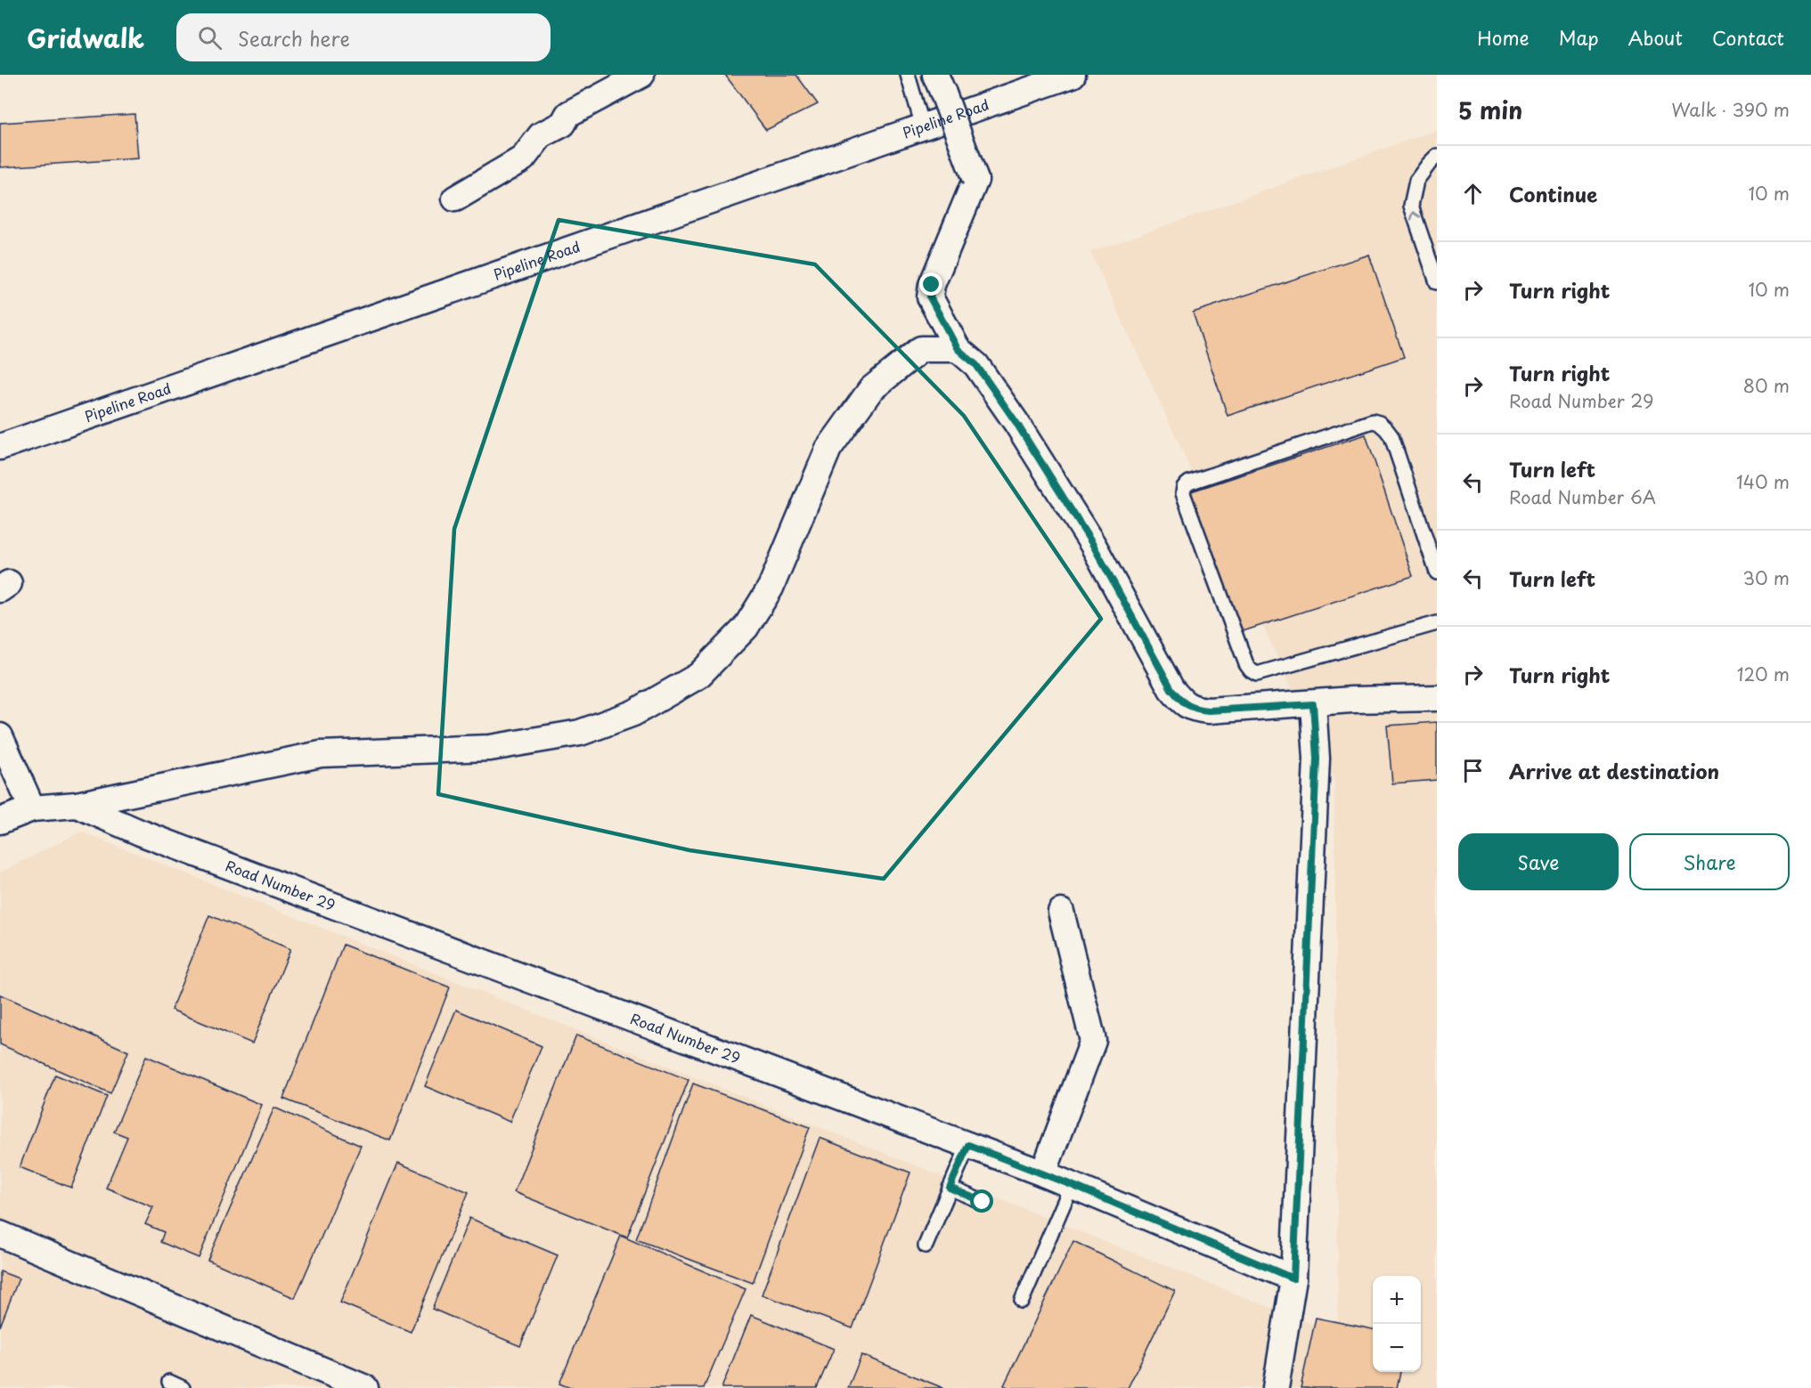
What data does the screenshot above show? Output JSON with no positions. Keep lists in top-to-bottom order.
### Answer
{
  "streets": {
    "street": ["Pipeline Road", "Road Number 29"]
  },
  "page": {
    "header": "Gridwalk",
    "search": "Search here",
    "nav": [
      "Home",
      "Map",
      "About",
      "Contact"
    ],
    "heading": ["5 min", "Walk · 390 m"],
    "list": [
      ["Continue", "10 m"],
      ["Turn right", "10 m"],
      ["Turn right", "Road Number 29", "80 m"],
      ["Turn left", "Road Number 6A", "140 m"],
      ["Turn left", "30 m"],
      ["Turn right", "120 m"],
      "Arrive at destination"
    ],
    "buttons": ["Save", "Share"],
    "map_buttons": ["+", "−"]
  }
}
